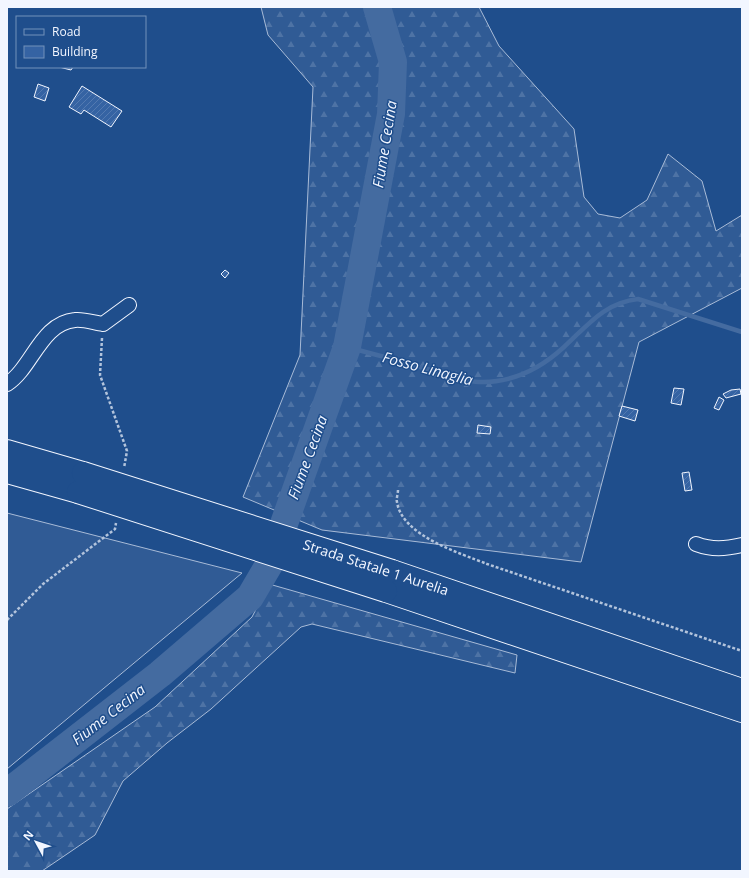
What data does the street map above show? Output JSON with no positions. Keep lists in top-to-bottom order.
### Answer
{
  "streets": {
    "highway": ["Strada Statale 1 Aurelia"]
  },
  "water": ["Fiume Cecina", "Fosso Linaglia"],
  "legend": ["Road", "Building"],
  "north": "top left"
}
